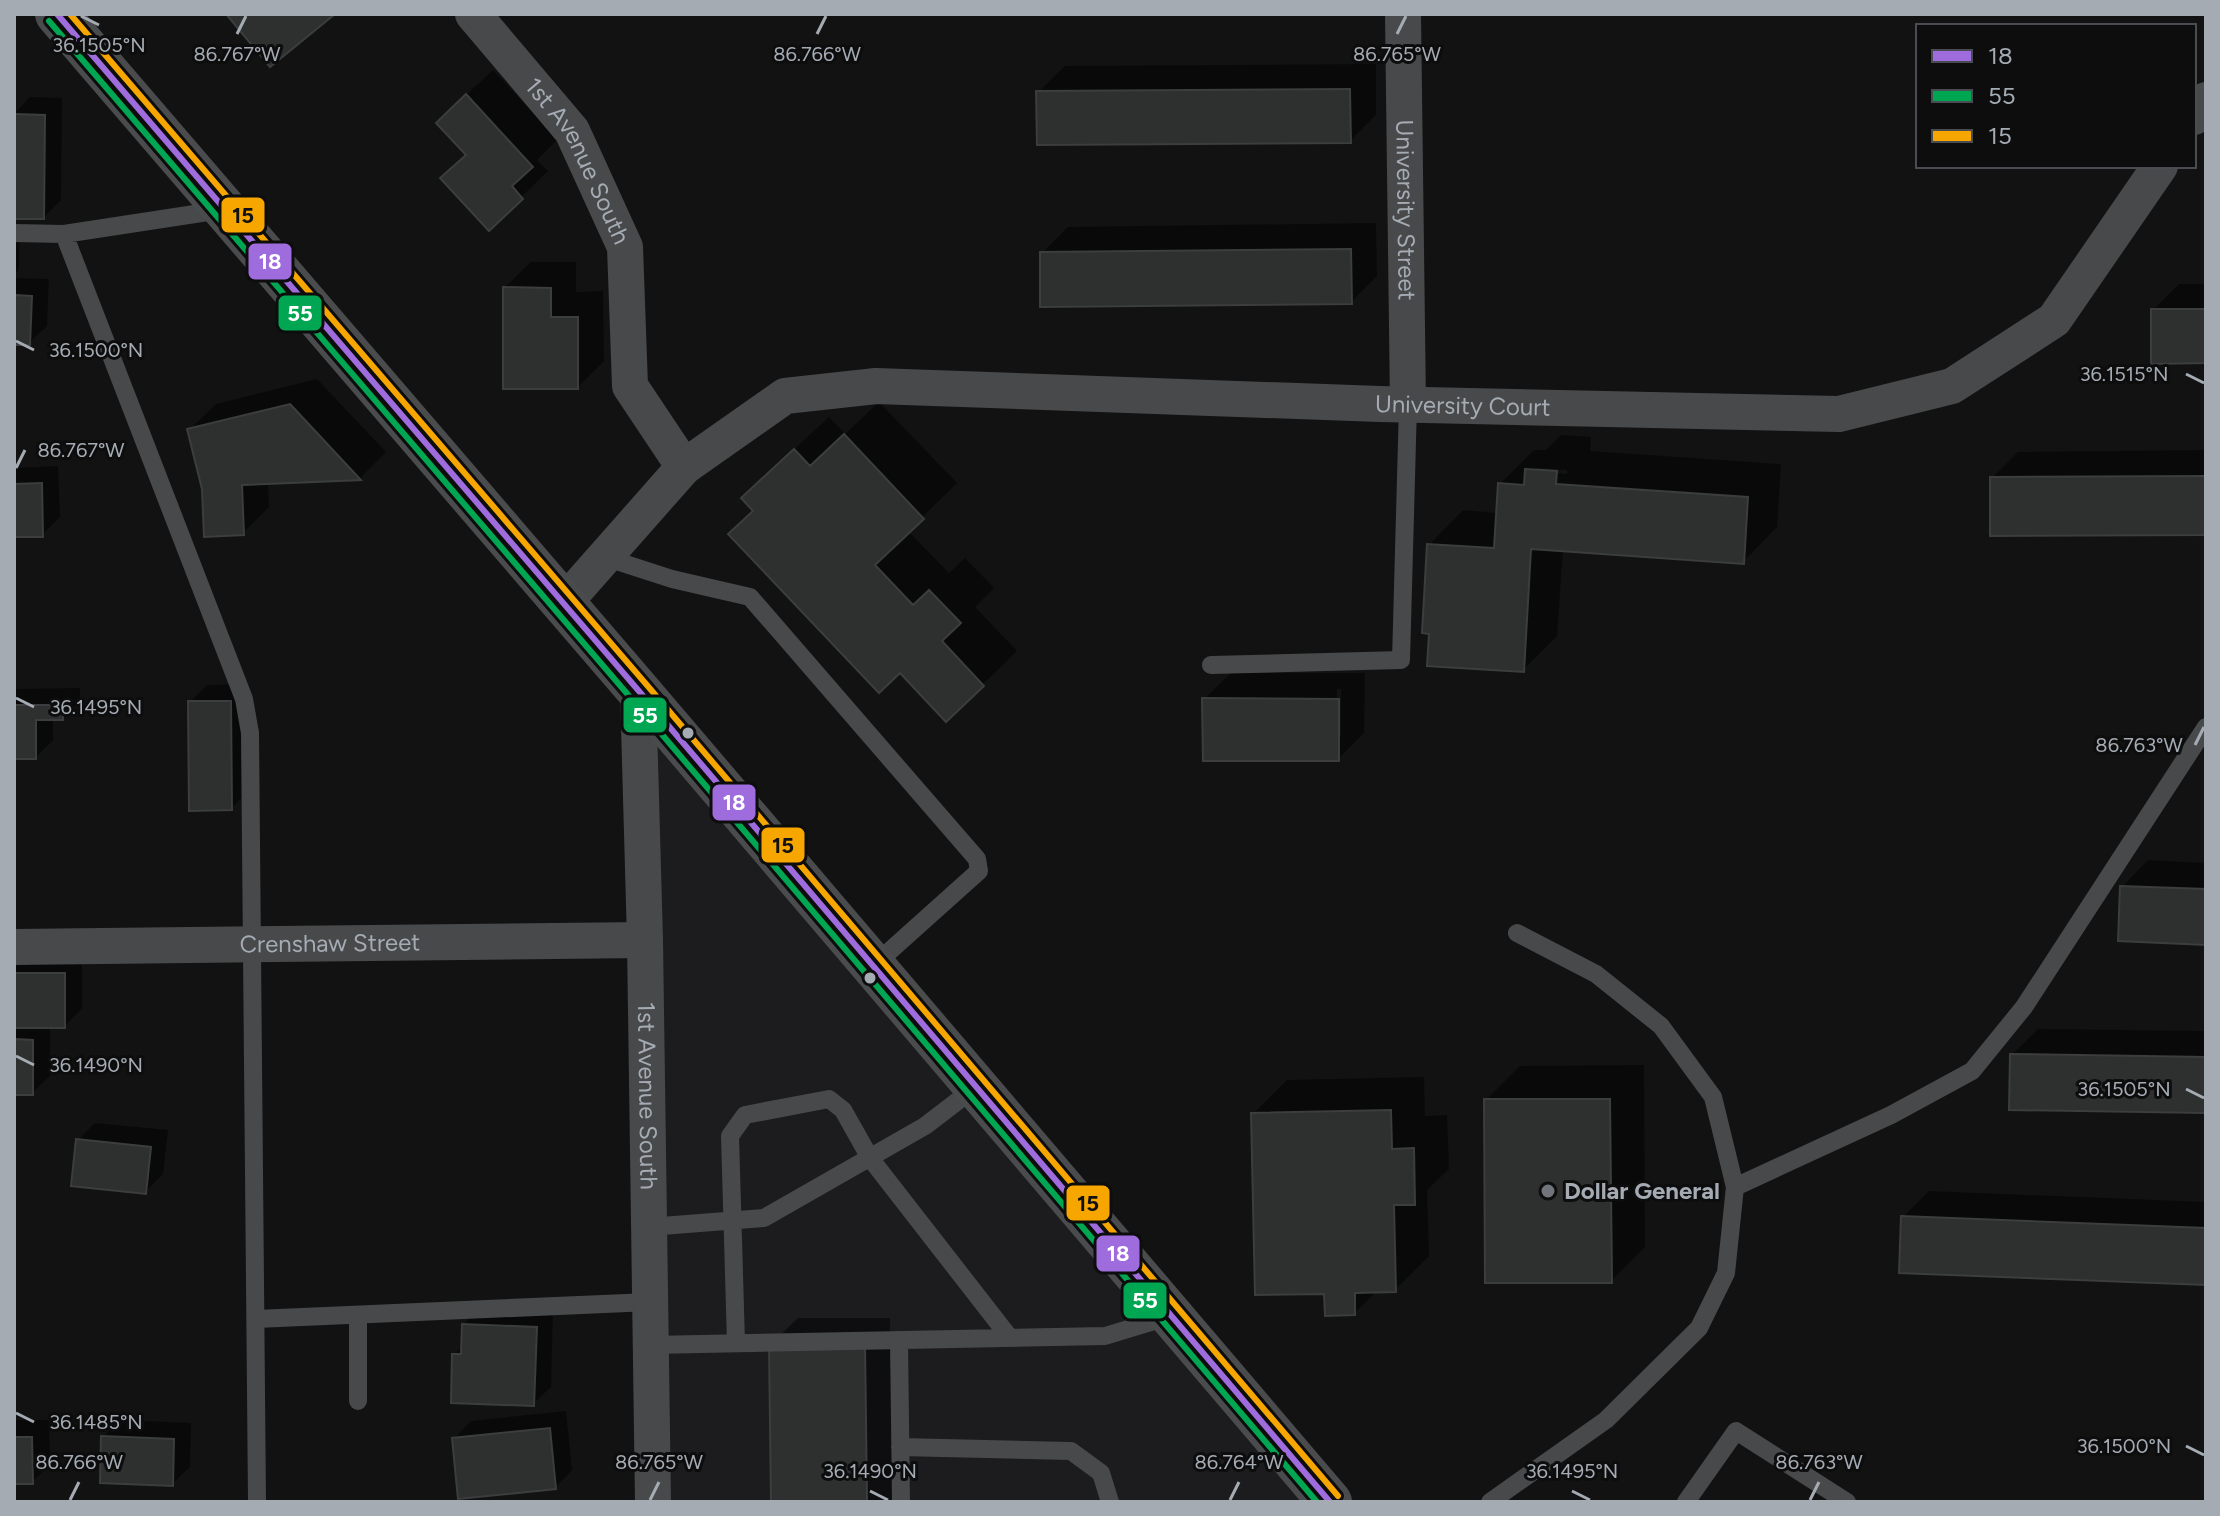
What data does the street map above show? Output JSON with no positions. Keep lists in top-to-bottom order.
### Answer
{
  "streets": {
    "street": [
      "1st Avenue South",
      "University Street",
      "University Court",
      "Crenshaw Street"
    ]
  },
  "crossings": [
    ["1st Avenue South", "University Court"],
    ["1st Avenue South", "Crenshaw Street"],
    ["University Street", "University Court"]
  ],
  "places": ["Dollar General"],
  "lines": ["transit line 18", "transit line 15", "transit line 55"],
  "legend": ["18", "55", "15"],
  "coordinates": [
    "36.1505°N",
    "86.767°W",
    "86.766°W",
    "86.765°W",
    "36.1500°N",
    "36.1515°N",
    "36.1495°N",
    "86.763°W",
    "36.1490°N",
    "36.1485°N",
    "86.764°W"
  ]
}
